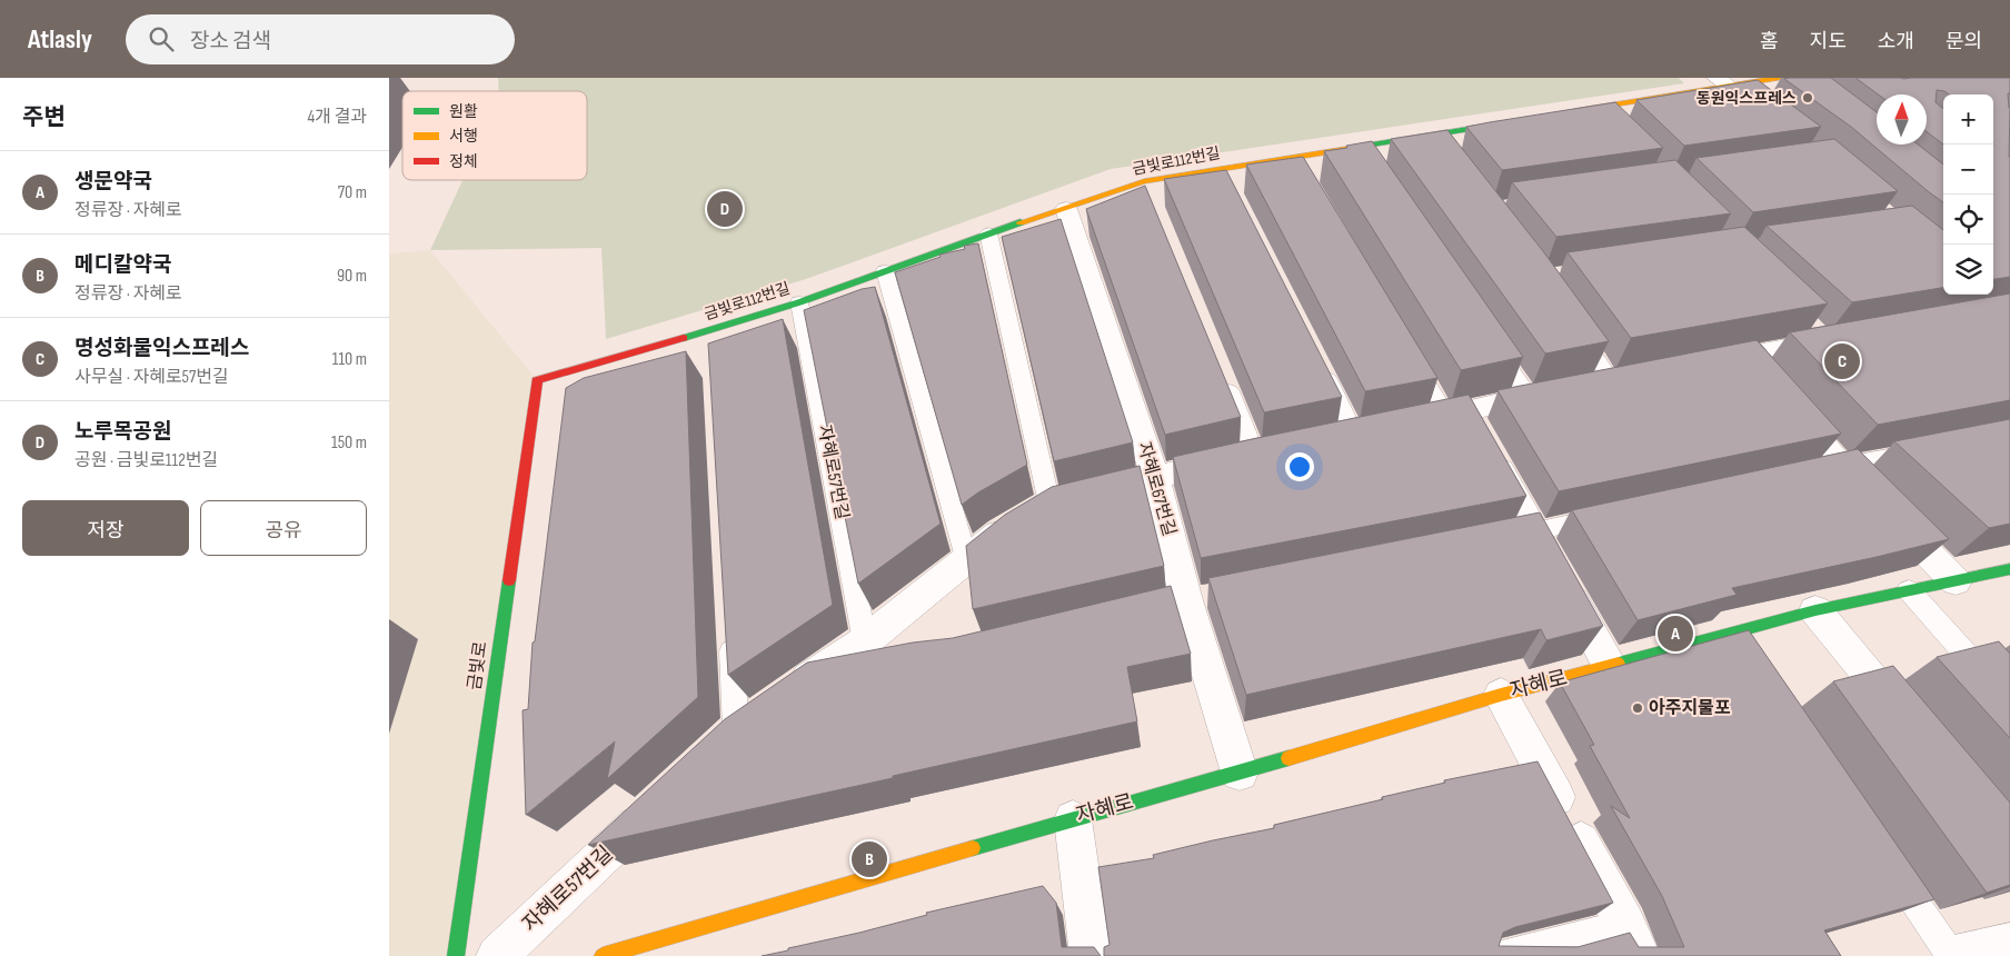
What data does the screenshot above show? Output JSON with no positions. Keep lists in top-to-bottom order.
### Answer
{
  "streets": {
    "street": [
      "금빛로112번길",
      "자혜로57번길",
      "자혜로67번길",
      "금빛로",
      "자혜로"
    ]
  },
  "crossings": [
    ["금빛로112번길", "자혜로57번길"],
    ["금빛로112번길", "자혜로67번길"],
    ["금빛로112번길", "금빛로"],
    ["자혜로67번길", "자혜로"]
  ],
  "places": ["동원익스프레스", "아주지물포"],
  "legend": ["원활", "서행", "정체"],
  "north": "top",
  "page": {
    "header": "Atlasly",
    "search": "장소 검색",
    "nav": [
      "홈",
      "지도",
      "소개",
      "문의"
    ],
    "heading": ["주변", "4개 결과"],
    "map_buttons": ["+", "−"],
    "list": [
      {
        "mark": "A",
        "name": "생문약국",
        "note": "정류장 · 자혜로",
        "value": "70 m"
      },
      {
        "mark": "B",
        "name": "메디칼약국",
        "note": "정류장 · 자혜로",
        "value": "90 m"
      },
      {
        "mark": "C",
        "name": "명성화물익스프레스",
        "note": "사무실 · 자혜로57번길",
        "value": "110 m"
      },
      {
        "mark": "D",
        "name": "노루목공원",
        "note": "공원 · 금빛로112번길",
        "value": "150 m"
      }
    ],
    "pins": [
      "D",
      "C",
      "A",
      "B"
    ],
    "buttons": ["저장", "공유"]
  }
}
